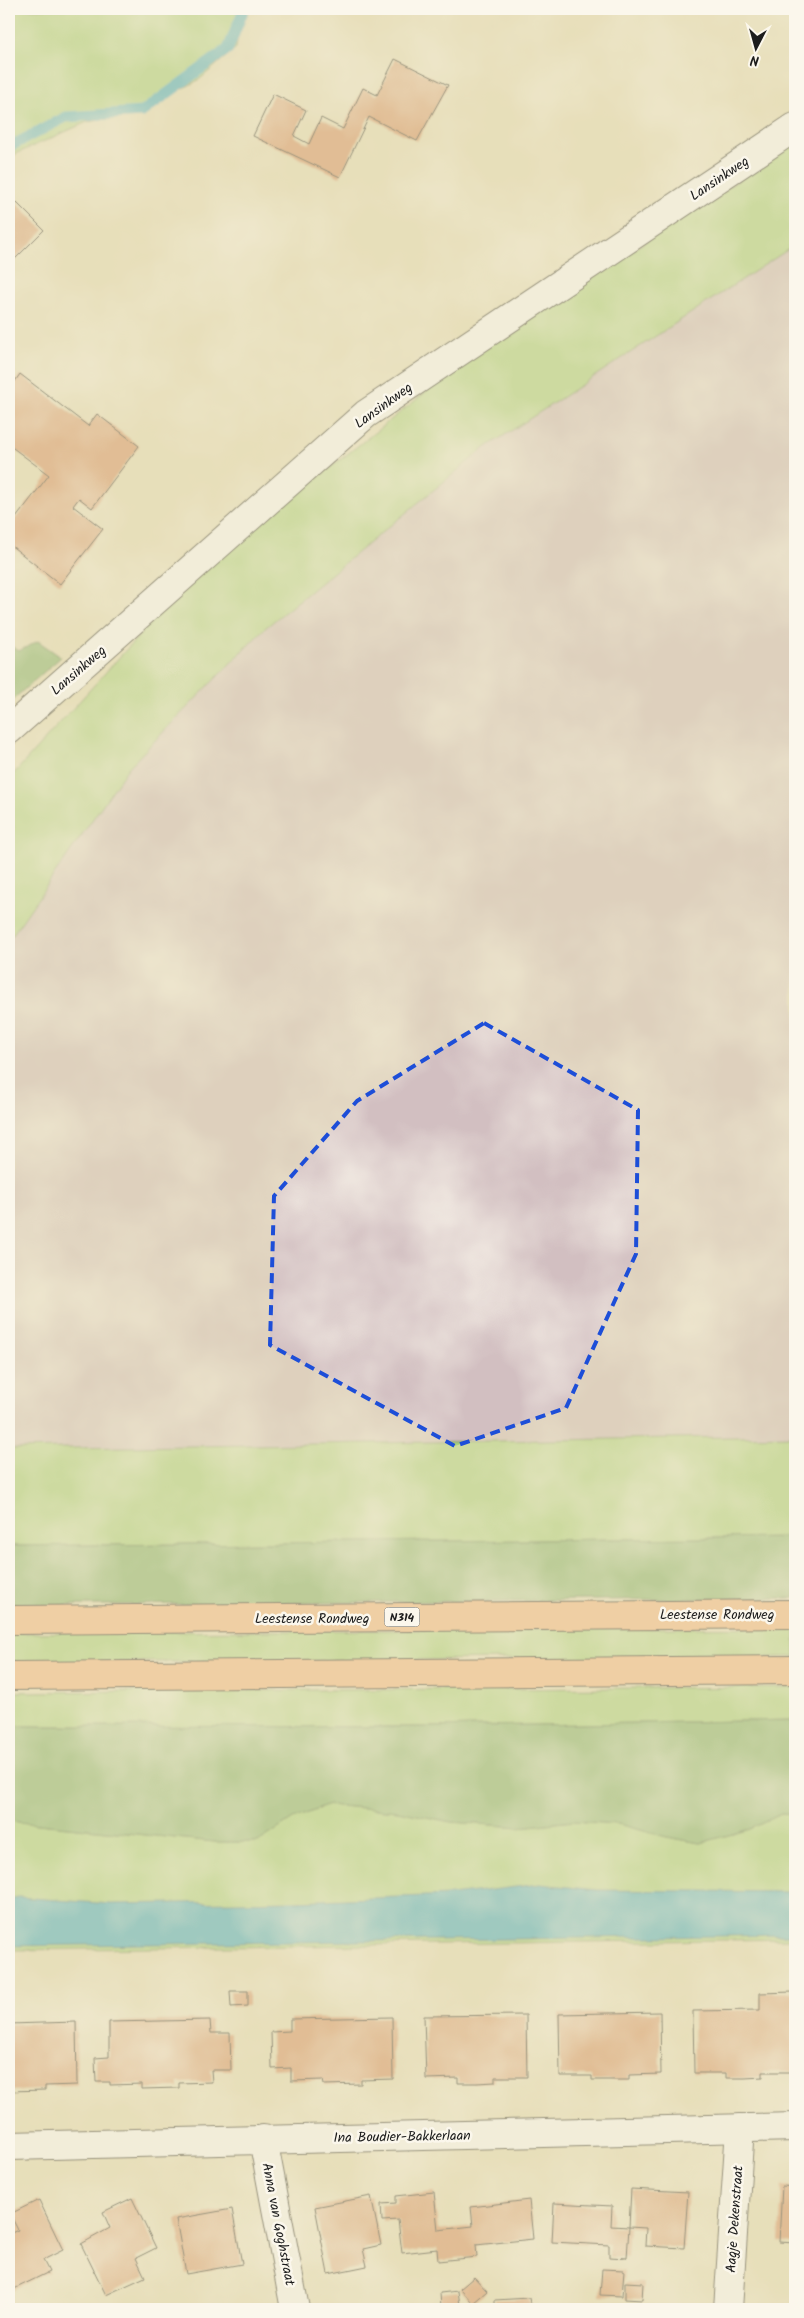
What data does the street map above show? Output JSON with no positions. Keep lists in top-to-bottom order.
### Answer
{
  "streets": {
    "main road": ["Leestense Rondweg", "N314"],
    "street": [
      "Lansinkweg",
      "Ina Boudier-Bakkerlaan",
      "Aagje Dekenstraat",
      "Anna van Goghstraat"
    ]
  },
  "crossings": [
    ["Ina Boudier-Bakkerlaan", "Aagje Dekenstraat"],
    ["Ina Boudier-Bakkerlaan", "Anna van Goghstraat"]
  ],
  "north": "bottom"
}
